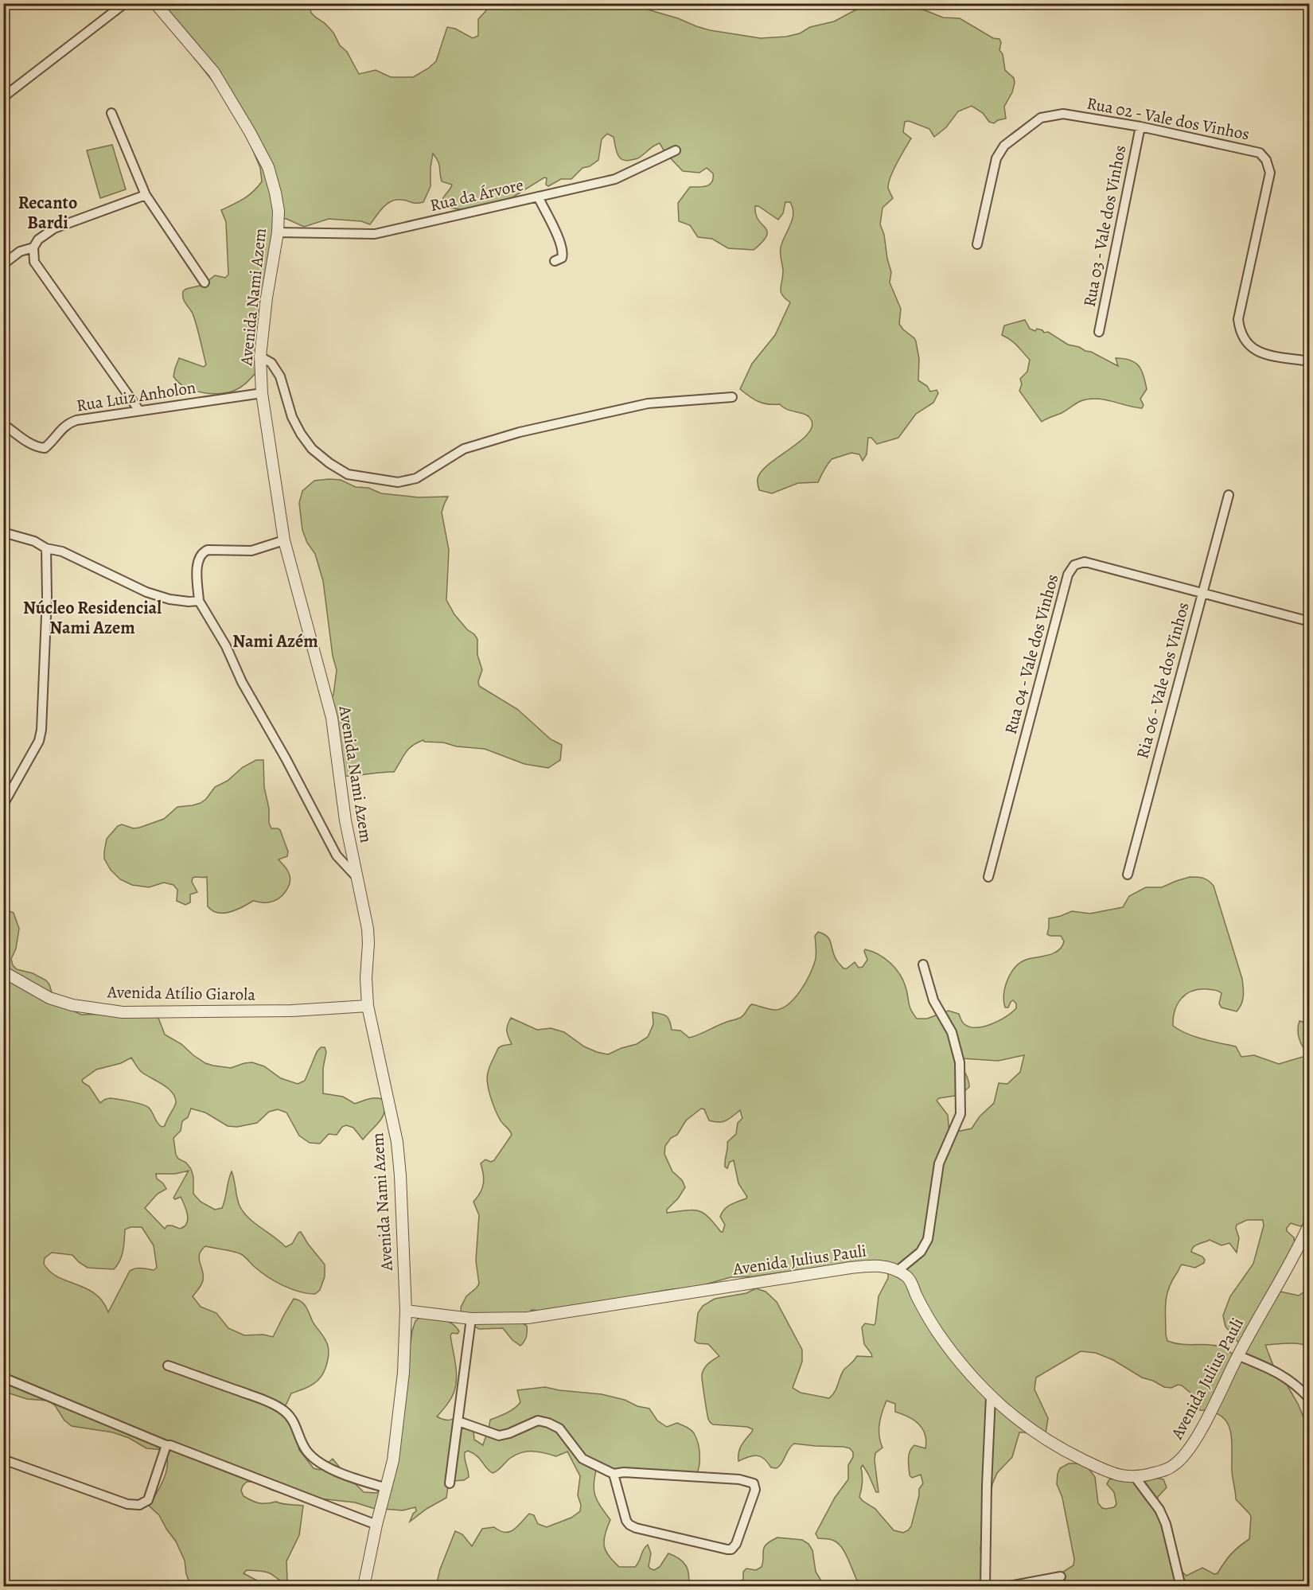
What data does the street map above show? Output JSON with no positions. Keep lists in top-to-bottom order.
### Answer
{
  "streets": {
    "street": [
      "Rua 02 - Vale dos Vinhos",
      "Rua da Árvore",
      "Rua 03 - Vale dos Vinhos",
      "Avenida Nami Azem",
      "Rua Luiz Anholon",
      "Rua 04 - Vale dos Vinhos",
      "Ria 06 - Vale dos Vinhos",
      "Avenida Atílio Giarola",
      "Avenida Julius Pauli"
    ]
  },
  "crossings": [
    ["Rua 02 - Vale dos Vinhos", "Rua 03 - Vale dos Vinhos"],
    ["Rua da Árvore", "Avenida Nami Azem"],
    ["Avenida Nami Azem", "Rua Luiz Anholon"],
    ["Avenida Nami Azem", "Avenida Atílio Giarola"],
    ["Avenida Nami Azem", "Avenida Julius Pauli"],
    ["Rua 04 - Vale dos Vinhos", "Ria 06 - Vale dos Vinhos"]
  ],
  "districts": ["Recanto Bardi", "Núcleo Residencial Nami Azem", "Nami Azém"]
}
